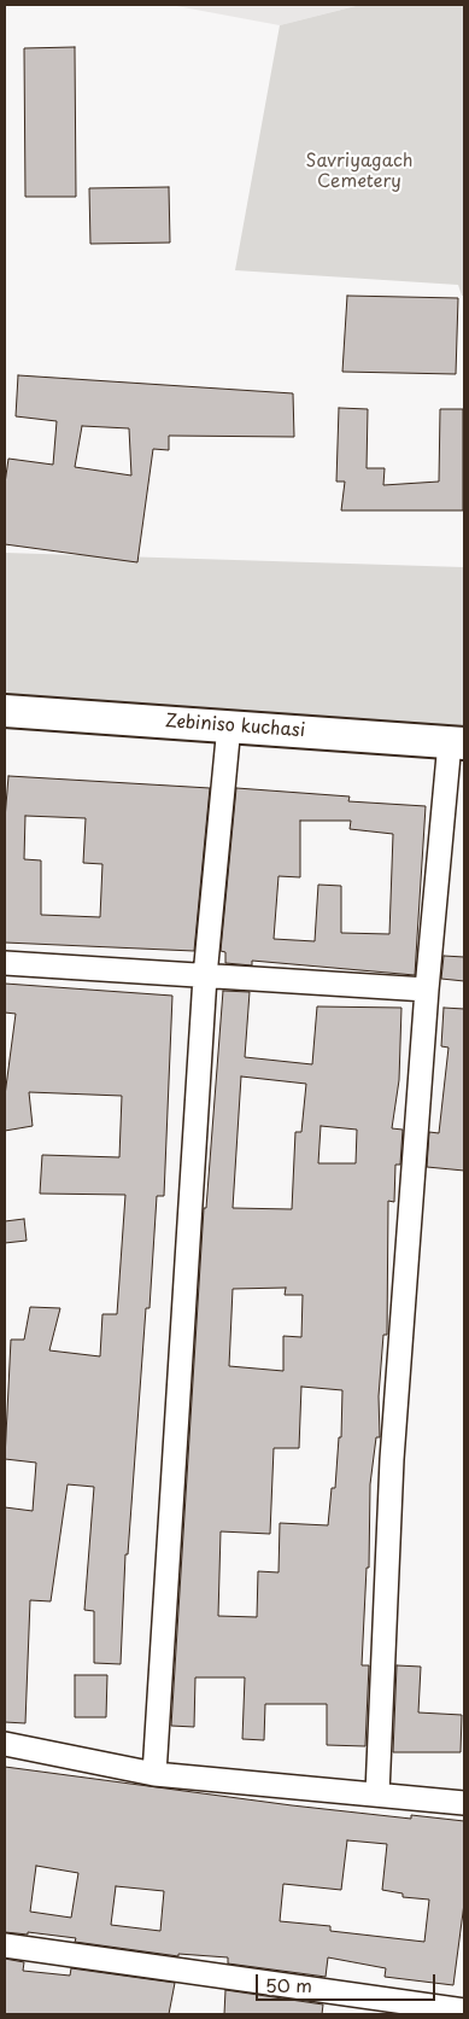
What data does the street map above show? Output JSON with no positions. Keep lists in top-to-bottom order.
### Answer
{
  "streets": {
    "street": ["Zebiniso kuchasi"]
  },
  "parks": ["Savriyagach Cemetery"],
  "scale_bar": "50 m"
}
